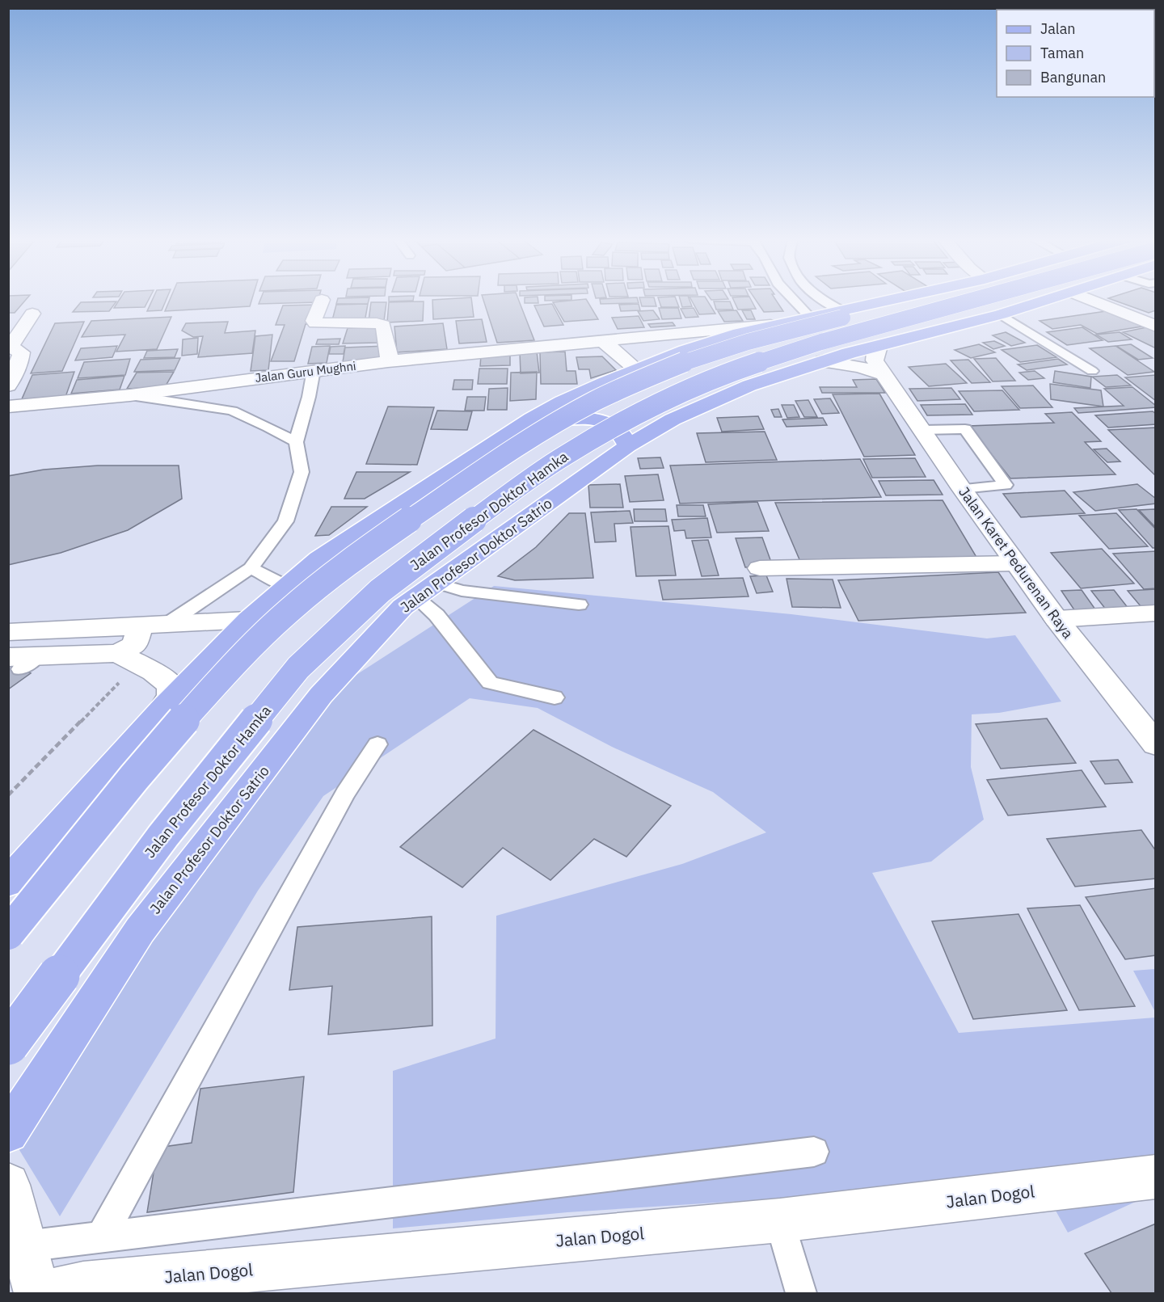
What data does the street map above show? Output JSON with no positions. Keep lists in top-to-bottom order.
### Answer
{
  "streets": {
    "main road": ["Jalan Profesor Doktor Hamka", "Jalan Profesor Doktor Satrio"],
    "street": ["Jalan Guru Mughni", "Jalan Karet Pedurenan Raya", "Jalan Dogol"]
  },
  "crossings": [
    ["Jalan Profesor Doktor Satrio", "Jalan Karet Pedurenan Raya"]
  ],
  "legend": ["Jalan", "Taman", "Bangunan"]
}
